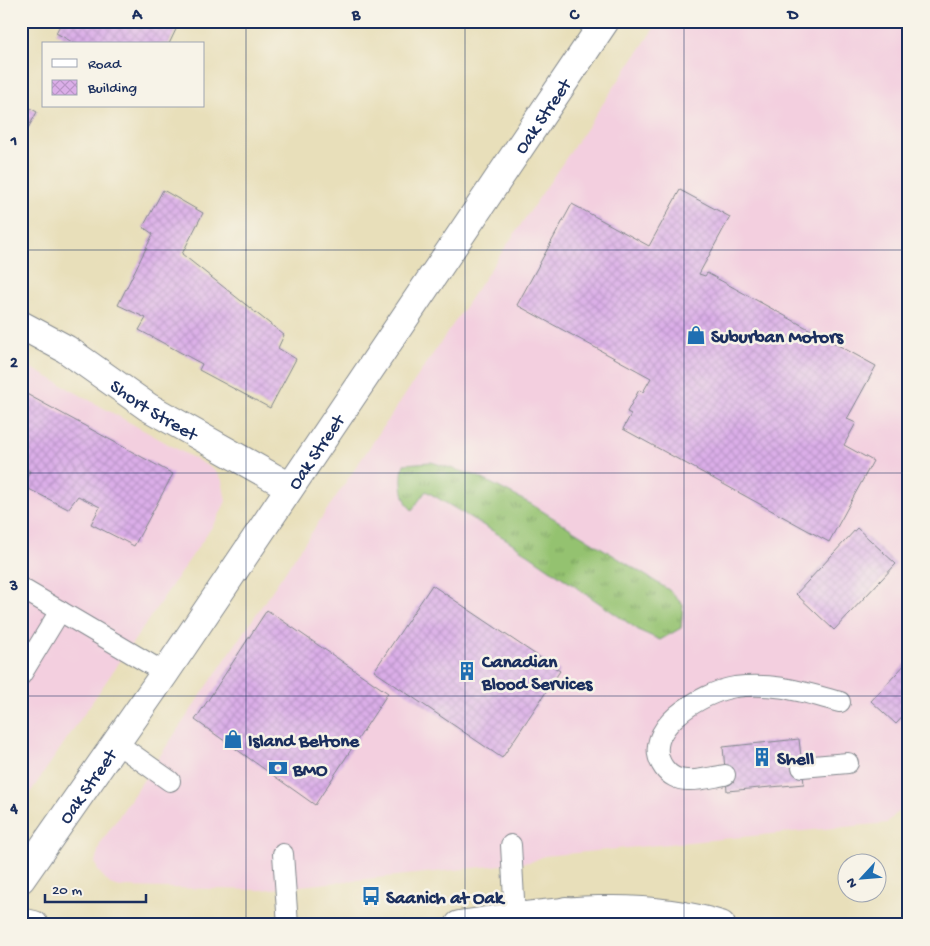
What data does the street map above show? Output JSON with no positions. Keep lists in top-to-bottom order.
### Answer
{
  "streets": {
    "street": ["Oak Street", "Short Street"]
  },
  "crossings": [
    ["Oak Street", "Short Street"]
  ],
  "places": {
    "shop": ["Suburban Motors", "Island Beltone"],
    "building": ["Canadian Blood Services", "Shell"],
    "bank": ["BMO"],
    "bus stop": ["Saanich at Oak"]
  },
  "legend": ["Road", "Building"],
  "scale_bar": "20 m",
  "north": "bottom left",
  "grid": {
    "columns": [
      "A",
      "B",
      "C",
      "D"
    ],
    "rows": [
      "1",
      "2",
      "3",
      "4"
    ]
  }
}
